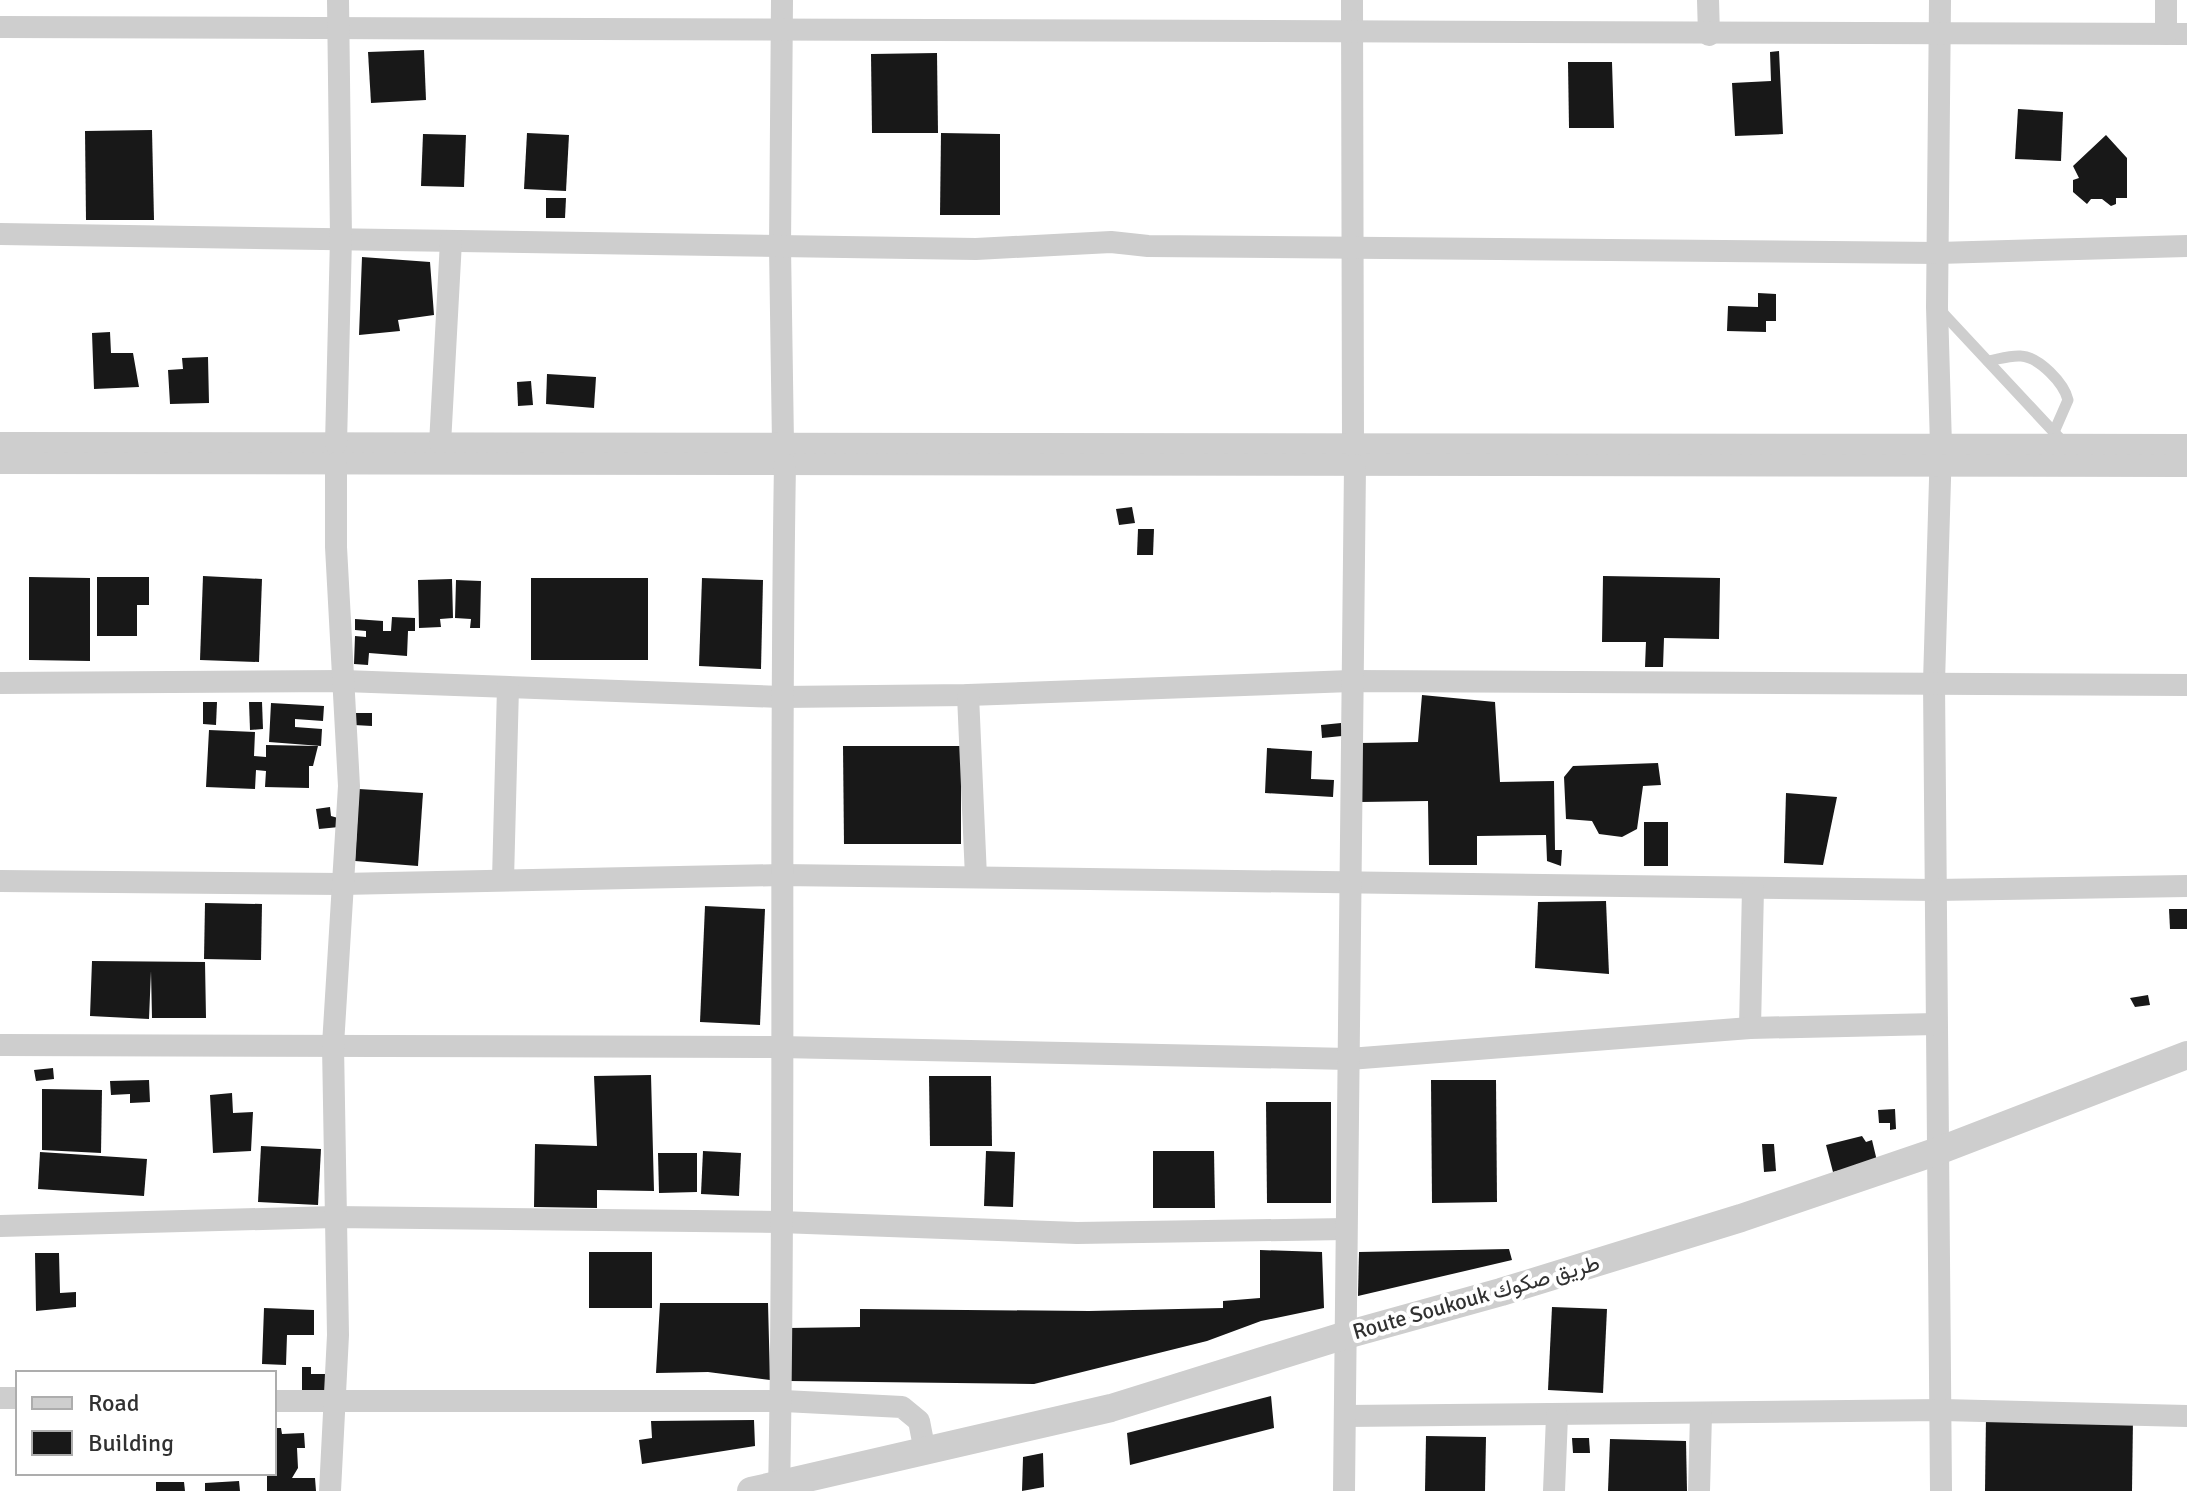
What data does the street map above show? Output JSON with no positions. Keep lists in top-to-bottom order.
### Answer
{
  "streets": {
    "street": ["Route Soukouk طريق صكوك"]
  },
  "legend": ["Road", "Building"]
}
